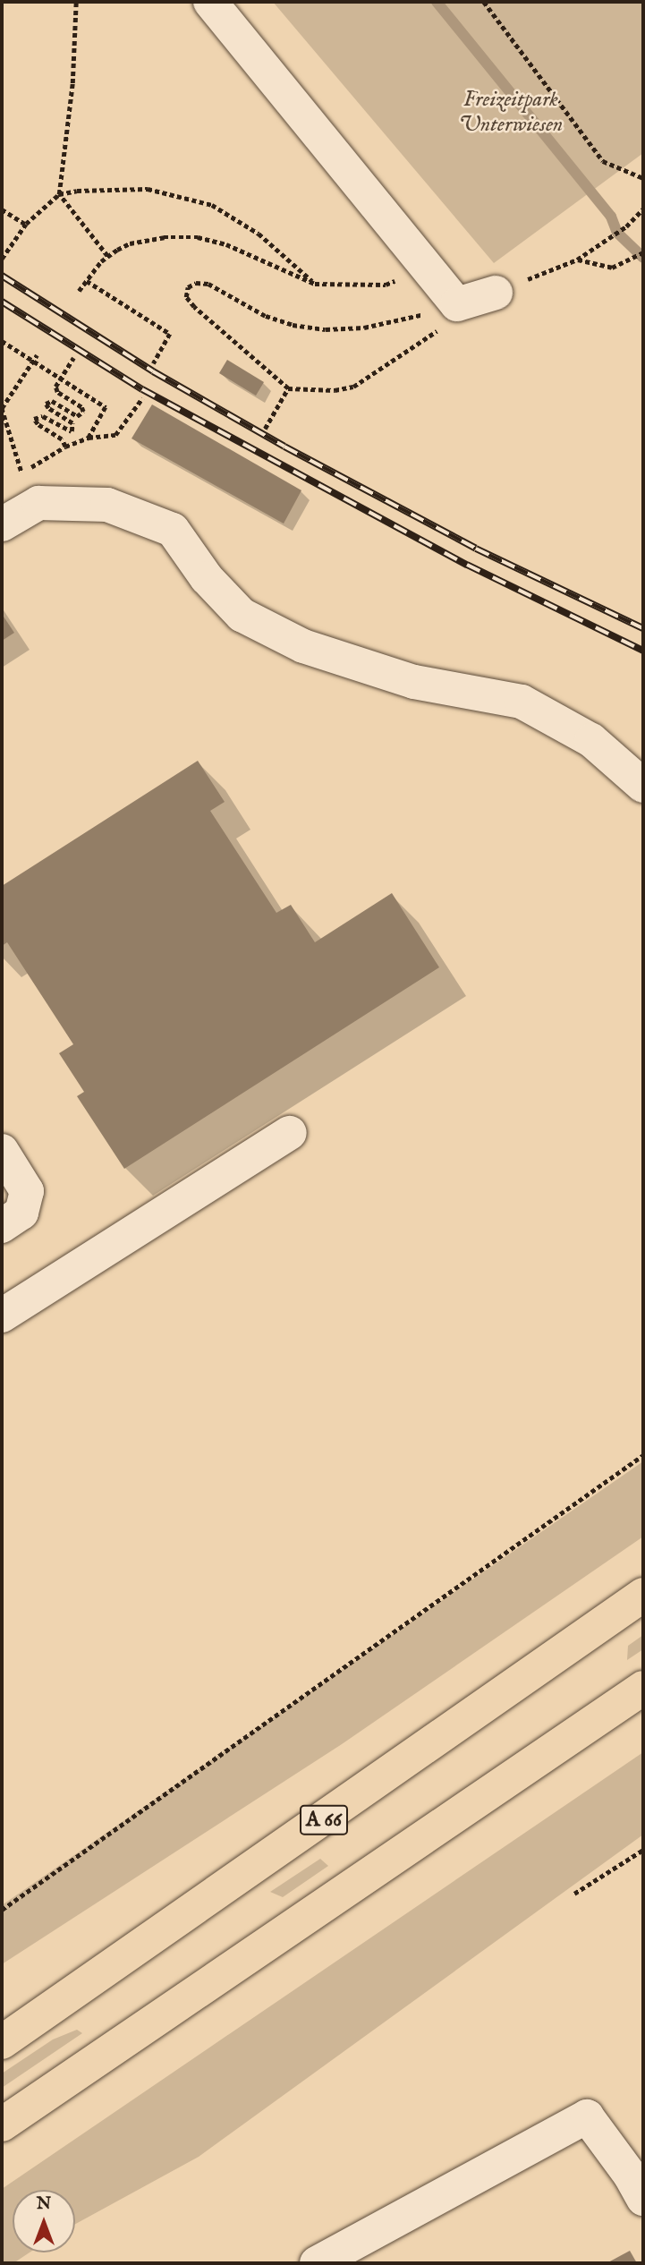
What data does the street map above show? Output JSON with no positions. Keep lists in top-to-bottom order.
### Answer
{
  "streets": {
    "highway": ["A 66"]
  },
  "parks": ["Freizeitpark Unterwiesen"],
  "north": "top"
}
